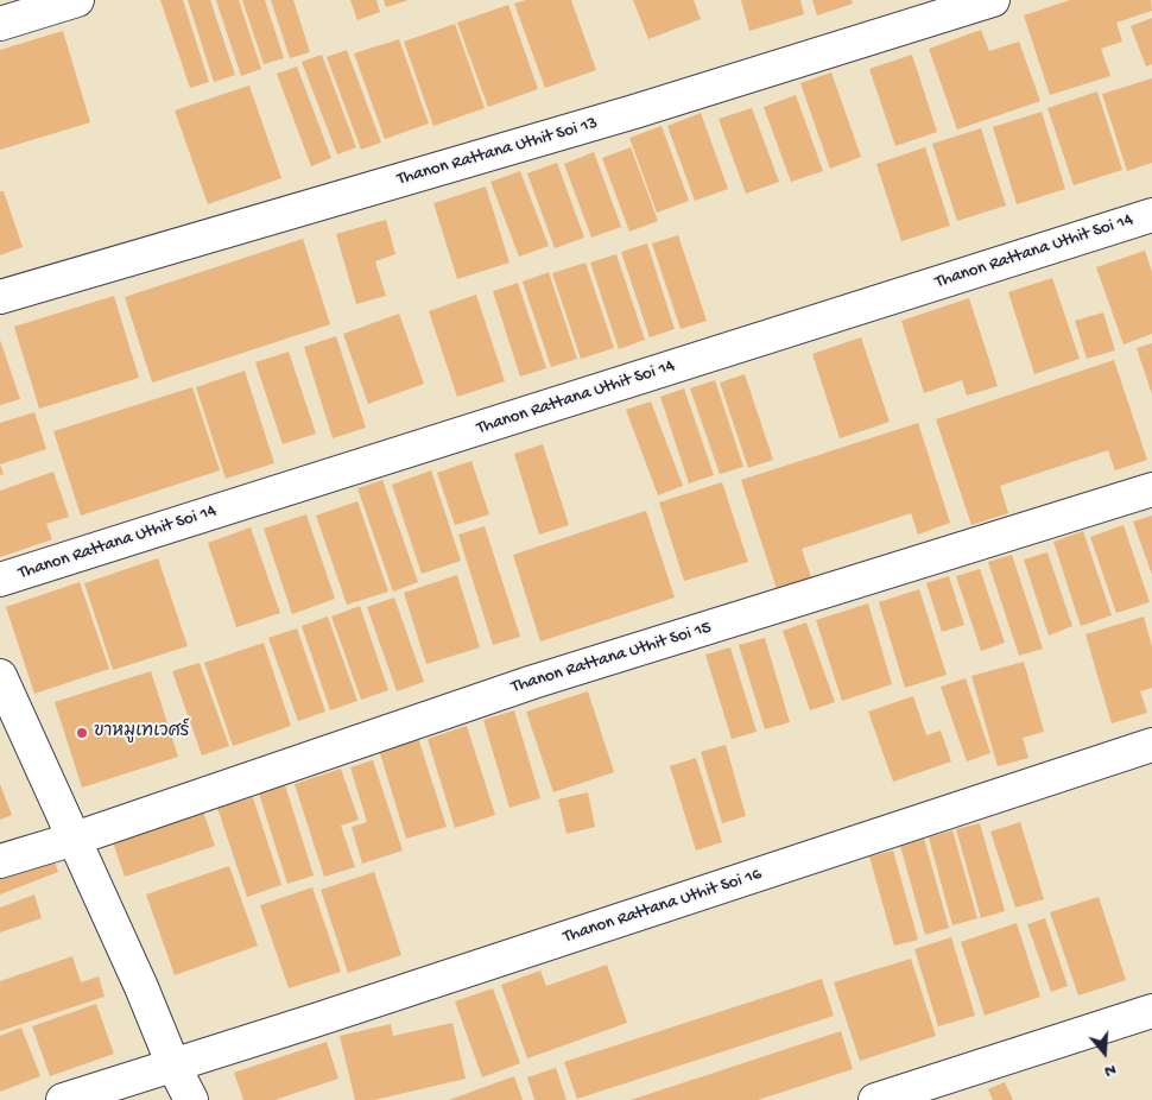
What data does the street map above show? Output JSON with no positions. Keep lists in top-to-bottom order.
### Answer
{
  "streets": {
    "street": [
      "Thanon Rattana Uthit Soi 13",
      "Thanon Rattana Uthit Soi 14",
      "Thanon Rattana Uthit Soi 15",
      "Thanon Rattana Uthit Soi 16"
    ]
  },
  "places": ["ขาหมูเทเวศร์"],
  "north": "bottom"
}
